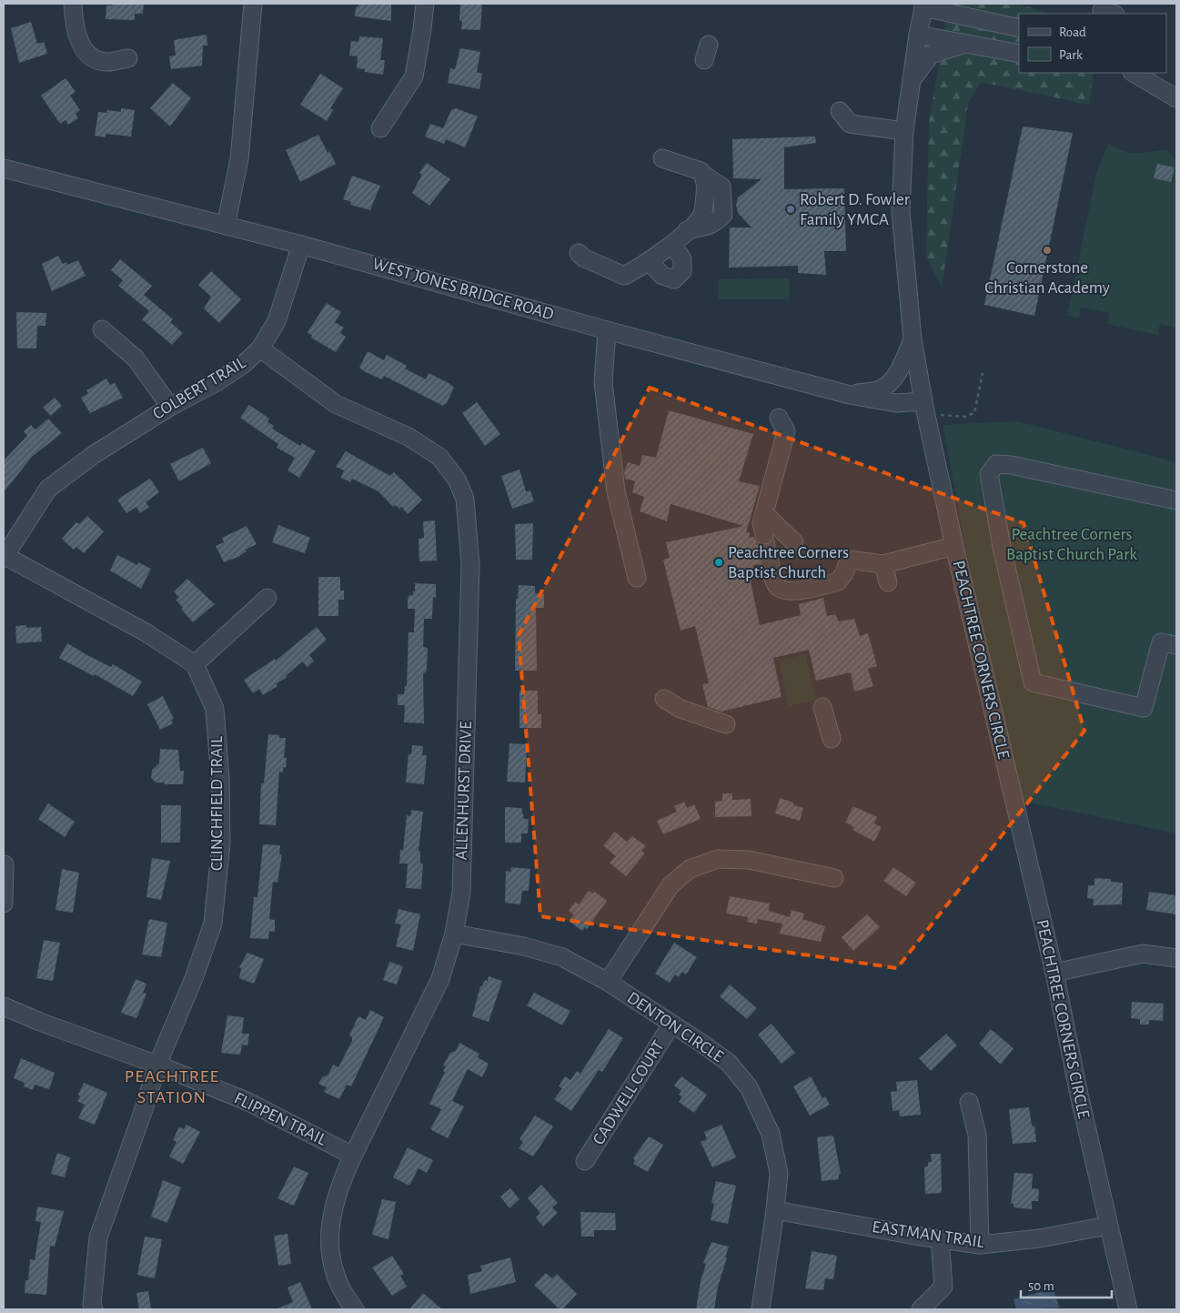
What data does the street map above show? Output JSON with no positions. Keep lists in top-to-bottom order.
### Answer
{
  "streets": {
    "street": [
      "WEST JONES BRIDGE ROAD",
      "COLBERT TRAIL",
      "PEACHTREE CORNERS CIRCLE",
      "ALLENHURST DRIVE",
      "CLINCHFIELD TRAIL",
      "DENTON CIRCLE",
      "CADWELL COURT",
      "FLIPPEN TRAIL",
      "EASTMAN TRAIL"
    ]
  },
  "crossings": [
    ["WEST JONES BRIDGE ROAD", "COLBERT TRAIL"],
    ["WEST JONES BRIDGE ROAD", "PEACHTREE CORNERS CIRCLE"],
    ["COLBERT TRAIL", "ALLENHURST DRIVE"],
    ["PEACHTREE CORNERS CIRCLE", "EASTMAN TRAIL"],
    ["ALLENHURST DRIVE", "DENTON CIRCLE"],
    ["ALLENHURST DRIVE", "FLIPPEN TRAIL"],
    ["CLINCHFIELD TRAIL", "FLIPPEN TRAIL"],
    ["DENTON CIRCLE", "CADWELL COURT"],
    ["DENTON CIRCLE", "EASTMAN TRAIL"]
  ],
  "districts": ["PEACHTREE STATION"],
  "parks": ["Peachtree Corners Baptist Church Park"],
  "places": ["Robert D. Fowler Family YMCA", "Cornerstone Christian Academy", "Peachtree Corners Baptist Church"],
  "legend": ["Road", "Park"],
  "scale_bar": "50 m"
}
